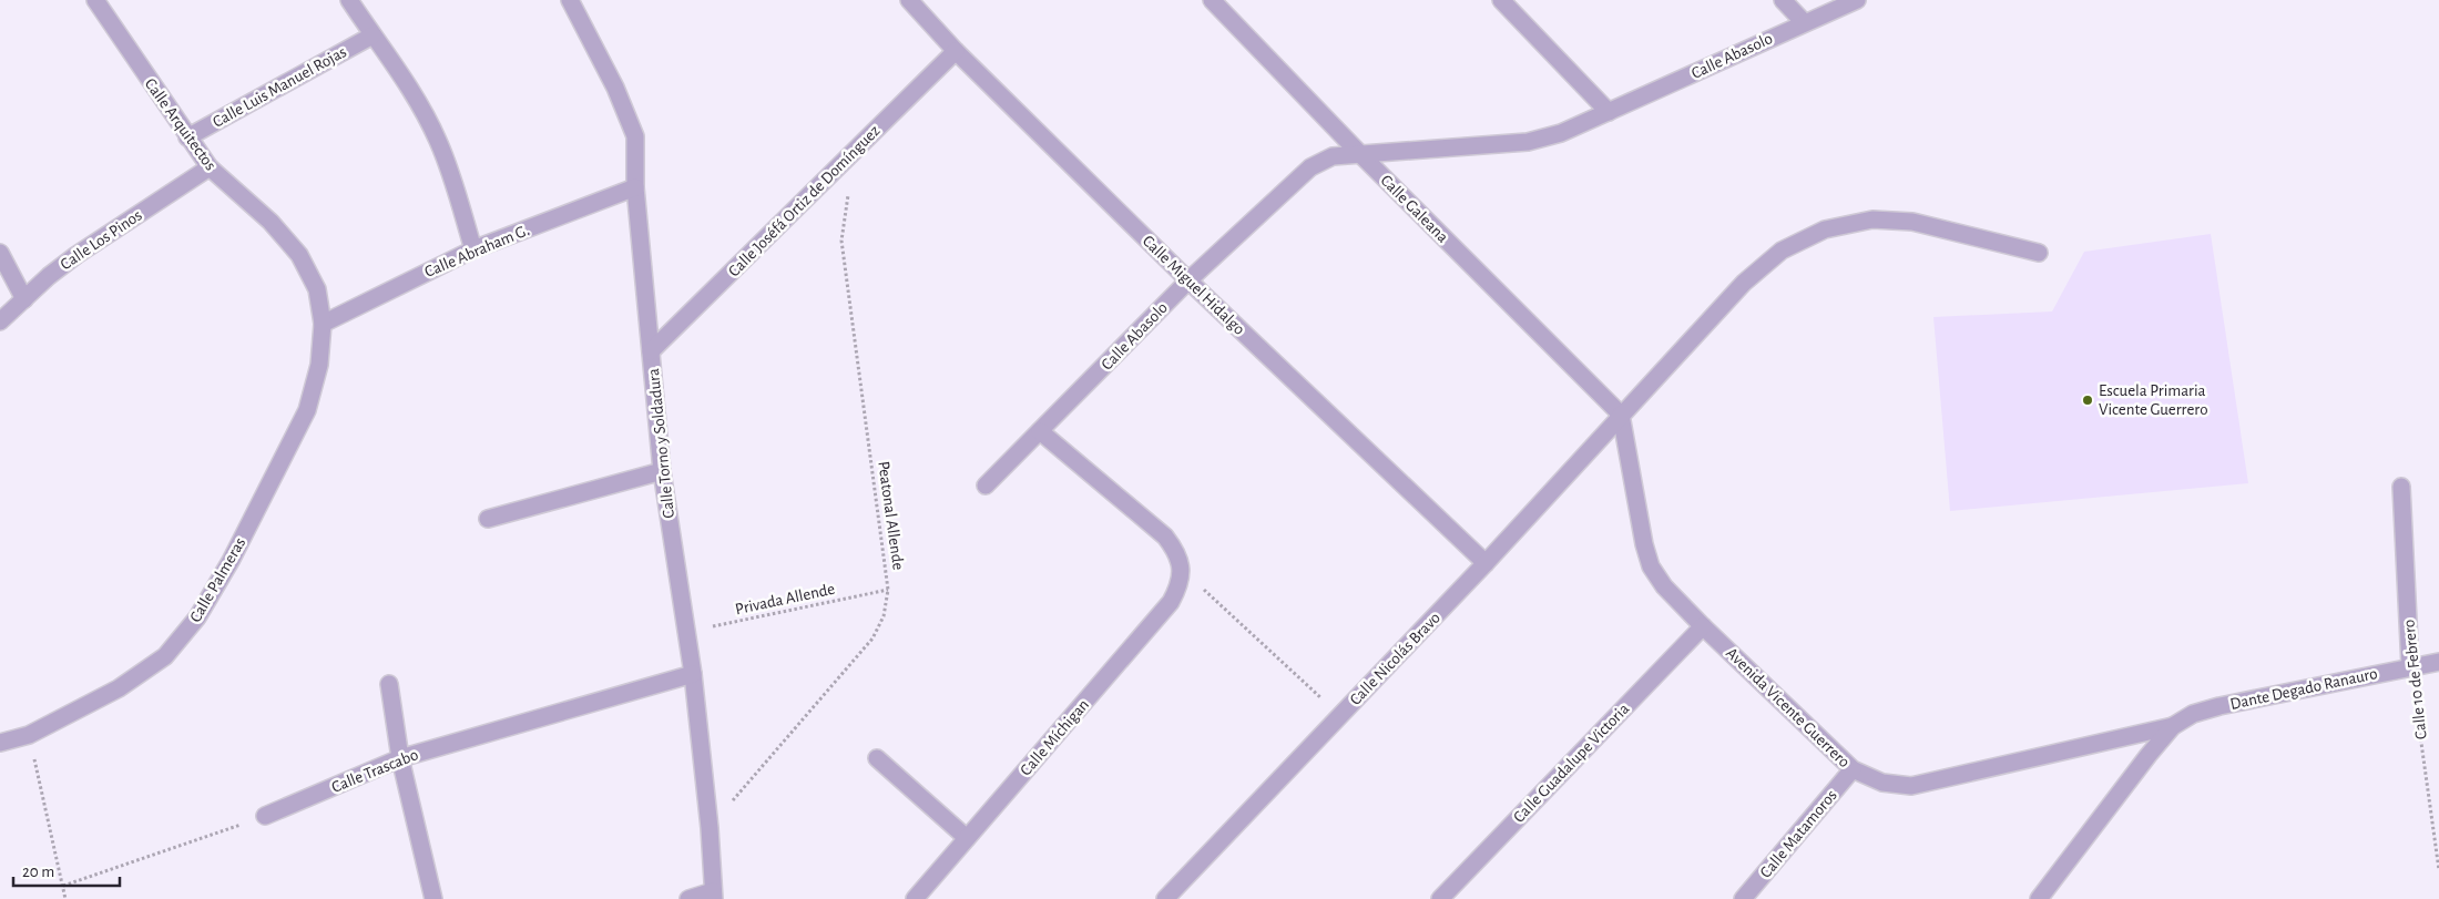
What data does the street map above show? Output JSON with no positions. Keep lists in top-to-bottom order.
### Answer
{
  "streets": {
    "street": [
      "Calle Abasolo",
      "Calle Luis Manuel Rojas",
      "Calle Arquitectos",
      "Calle Joséfá Ortiz de Domínguez",
      "Calle Galeana",
      "Calle Los Pinos",
      "Calle Abraham G.",
      "Calle Miguel Hidalgo",
      "Calle Torno y Soldadura",
      "Calle Palmeras",
      "Calle Nicolás Bravo",
      "Calle 10 de Febrero",
      "Dante Degado Ranauro",
      "Avenida Vicente Guerrero",
      "Calle Míchigan",
      "Calle Guadalupe Victoria",
      "Calle Trascabo",
      "Calle Matamoros"
    ],
    "path": ["Peatonal Allende", "Privada Allende"]
  },
  "crossings": [
    ["Calle Abasolo", "Calle Galeana"],
    ["Calle Abasolo", "Calle Miguel Hidalgo"],
    ["Calle Luis Manuel Rojas", "Calle Arquitectos"],
    ["Calle Arquitectos", "Calle Los Pinos"],
    ["Calle Arquitectos", "Calle Abraham G."],
    ["Calle Arquitectos", "Calle Palmeras"],
    ["Calle Joséfá Ortiz de Domínguez", "Calle Miguel Hidalgo"],
    ["Calle Joséfá Ortiz de Domínguez", "Calle Torno y Soldadura"],
    ["Calle Galeana", "Calle Nicolás Bravo"],
    ["Calle Galeana", "Avenida Vicente Guerrero"],
    ["Calle Abraham G.", "Calle Torno y Soldadura"],
    ["Calle Abraham G.", "Calle Palmeras"],
    ["Calle Miguel Hidalgo", "Calle Nicolás Bravo"],
    ["Calle Torno y Soldadura", "Peatonal Allende"],
    ["Calle Torno y Soldadura", "Privada Allende"],
    ["Calle Torno y Soldadura", "Calle Trascabo"],
    ["Peatonal Allende", "Privada Allende"],
    ["Calle Nicolás Bravo", "Avenida Vicente Guerrero"],
    ["Calle 10 de Febrero", "Dante Degado Ranauro"],
    ["Dante Degado Ranauro", "Avenida Vicente Guerrero"],
    ["Avenida Vicente Guerrero", "Calle Guadalupe Victoria"],
    ["Avenida Vicente Guerrero", "Calle Matamoros"]
  ],
  "places": ["Escuela Primaria Vicente Guerrero"],
  "scale_bar": "20 m"
}
